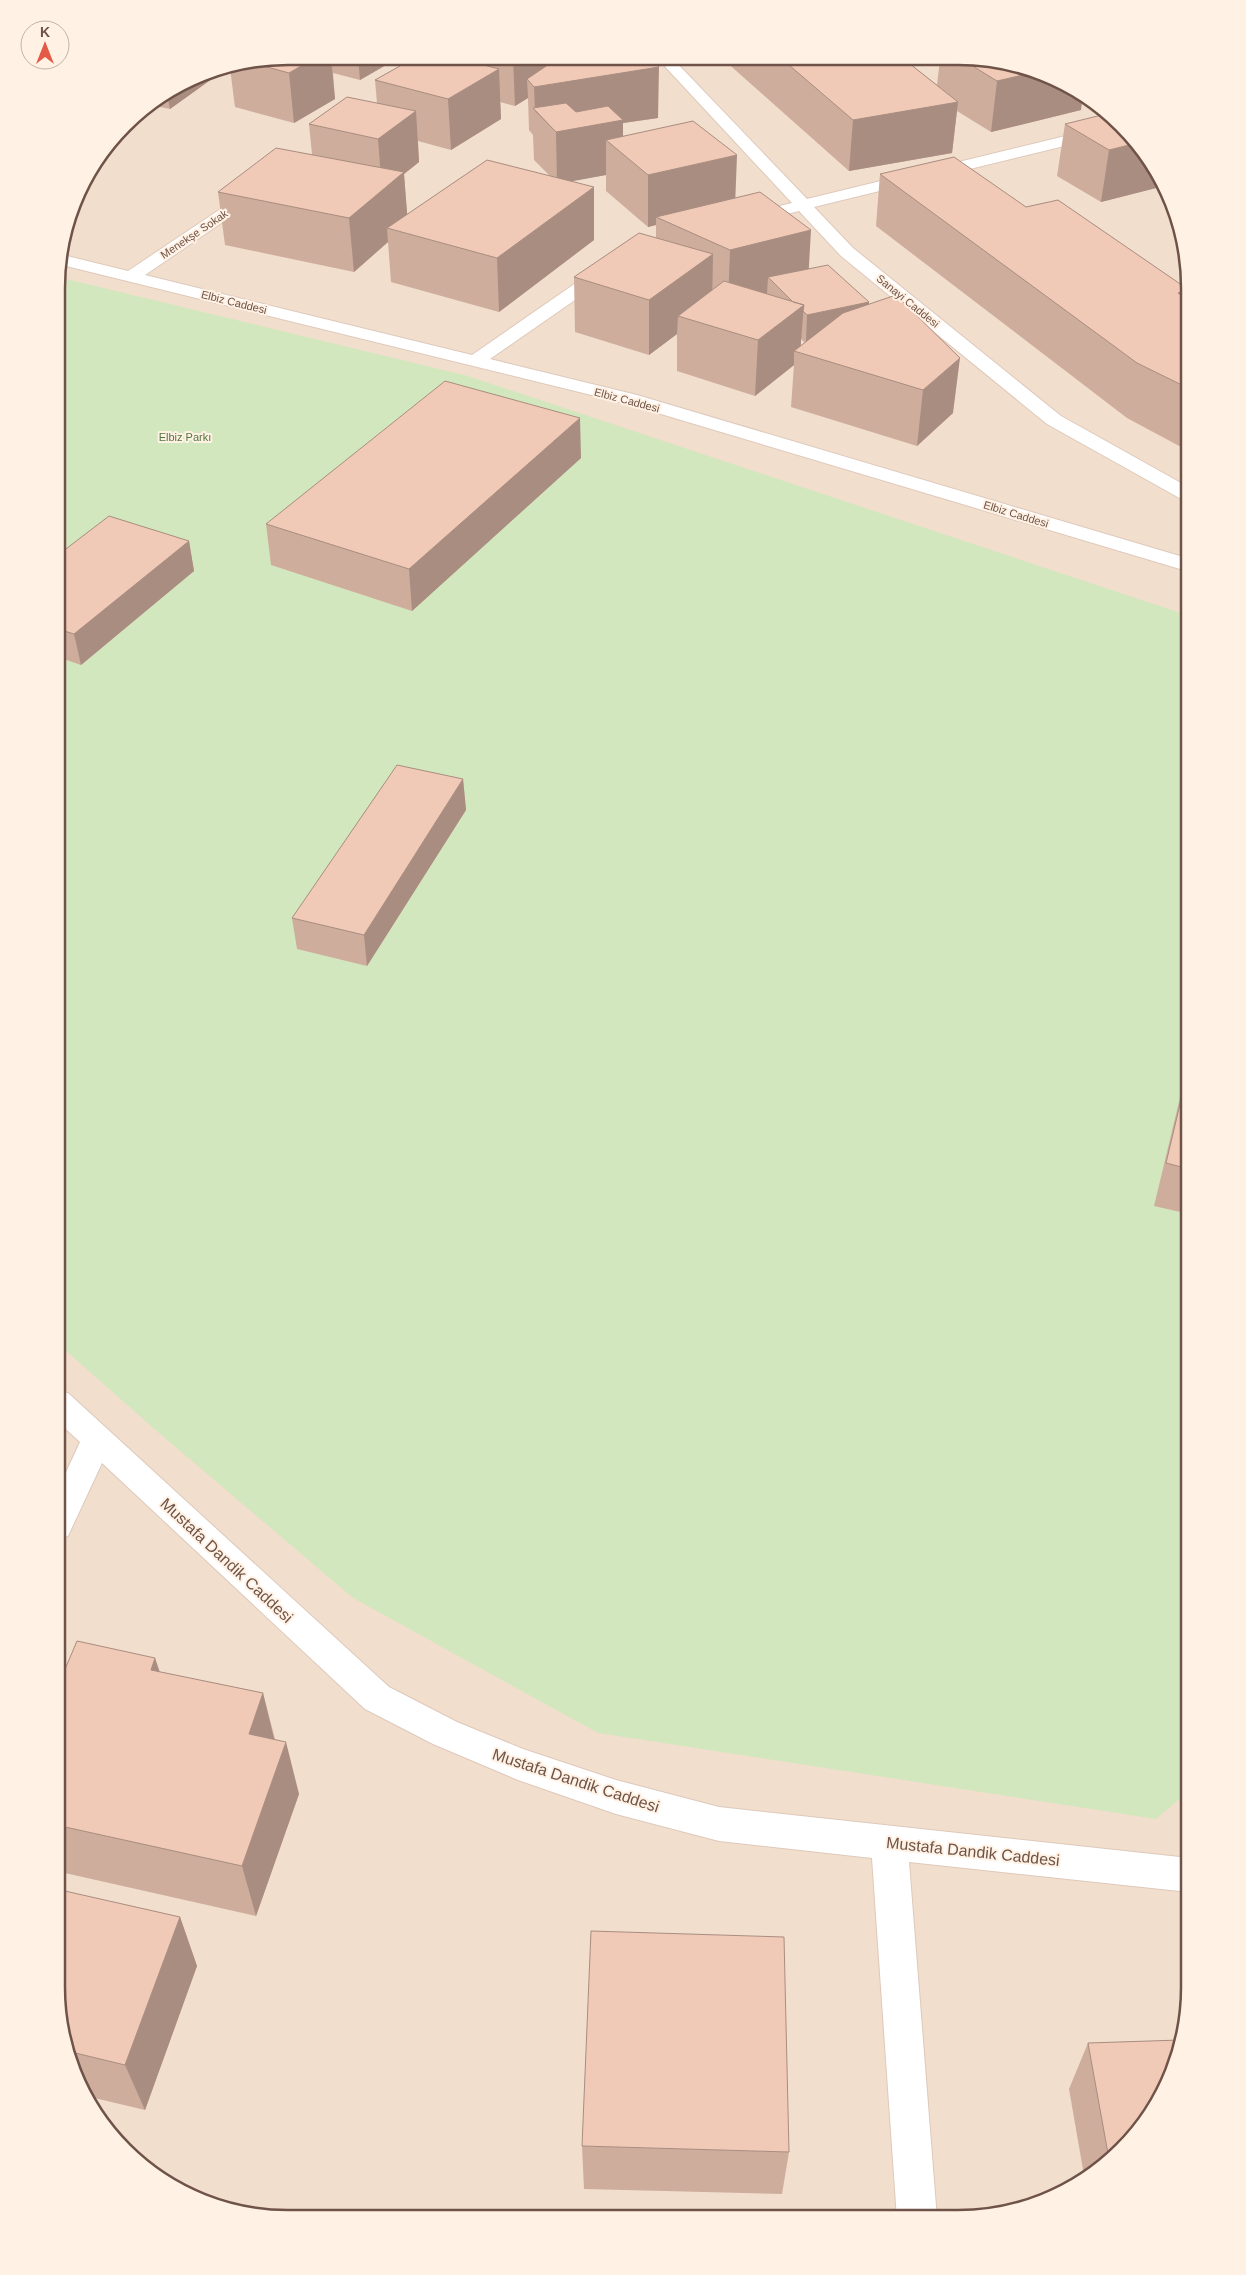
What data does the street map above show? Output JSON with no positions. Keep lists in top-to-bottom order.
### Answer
{
  "streets": {
    "street": [
      "Menekşe Sokak",
      "Sanayi Caddesi",
      "Elbiz Caddesi",
      "Mustafa Dandik Caddesi"
    ]
  },
  "crossings": [
    ["Menekşe Sokak", "Elbiz Caddesi"]
  ],
  "parks": ["Elbiz Parkı"],
  "north": "top"
}
